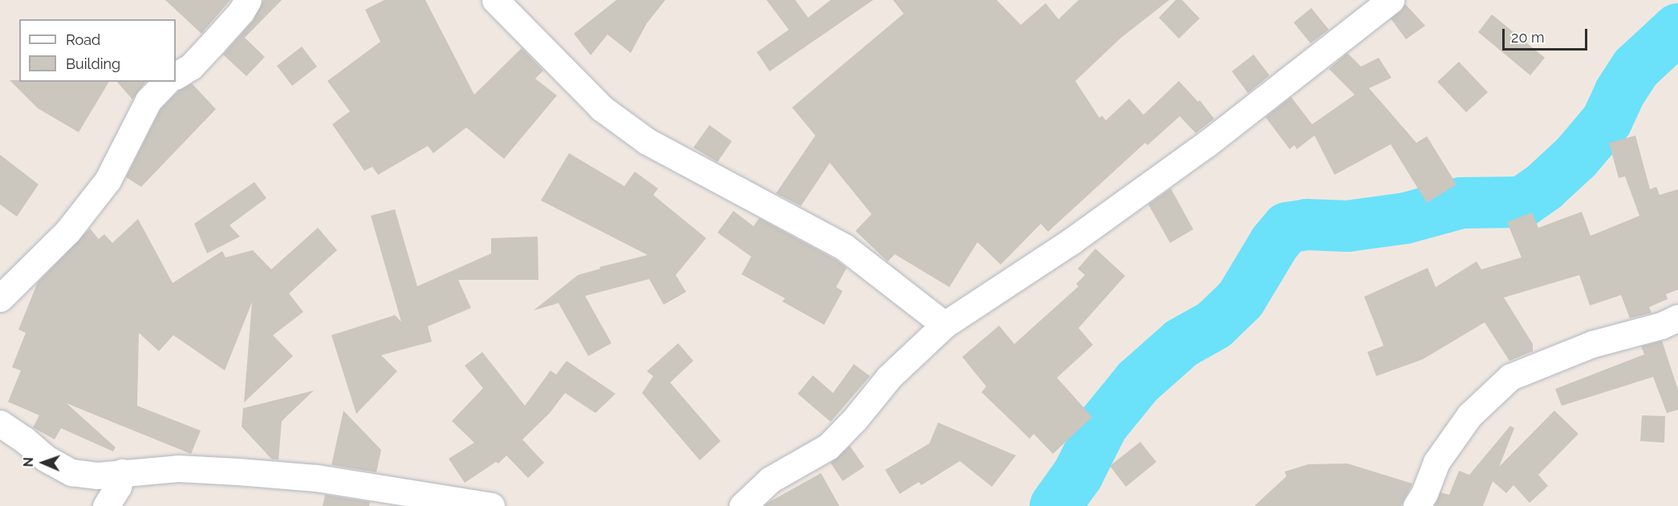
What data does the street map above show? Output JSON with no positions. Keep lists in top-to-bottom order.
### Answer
{
  "legend": ["Road", "Building"],
  "scale_bar": "20 m",
  "north": "left"
}
